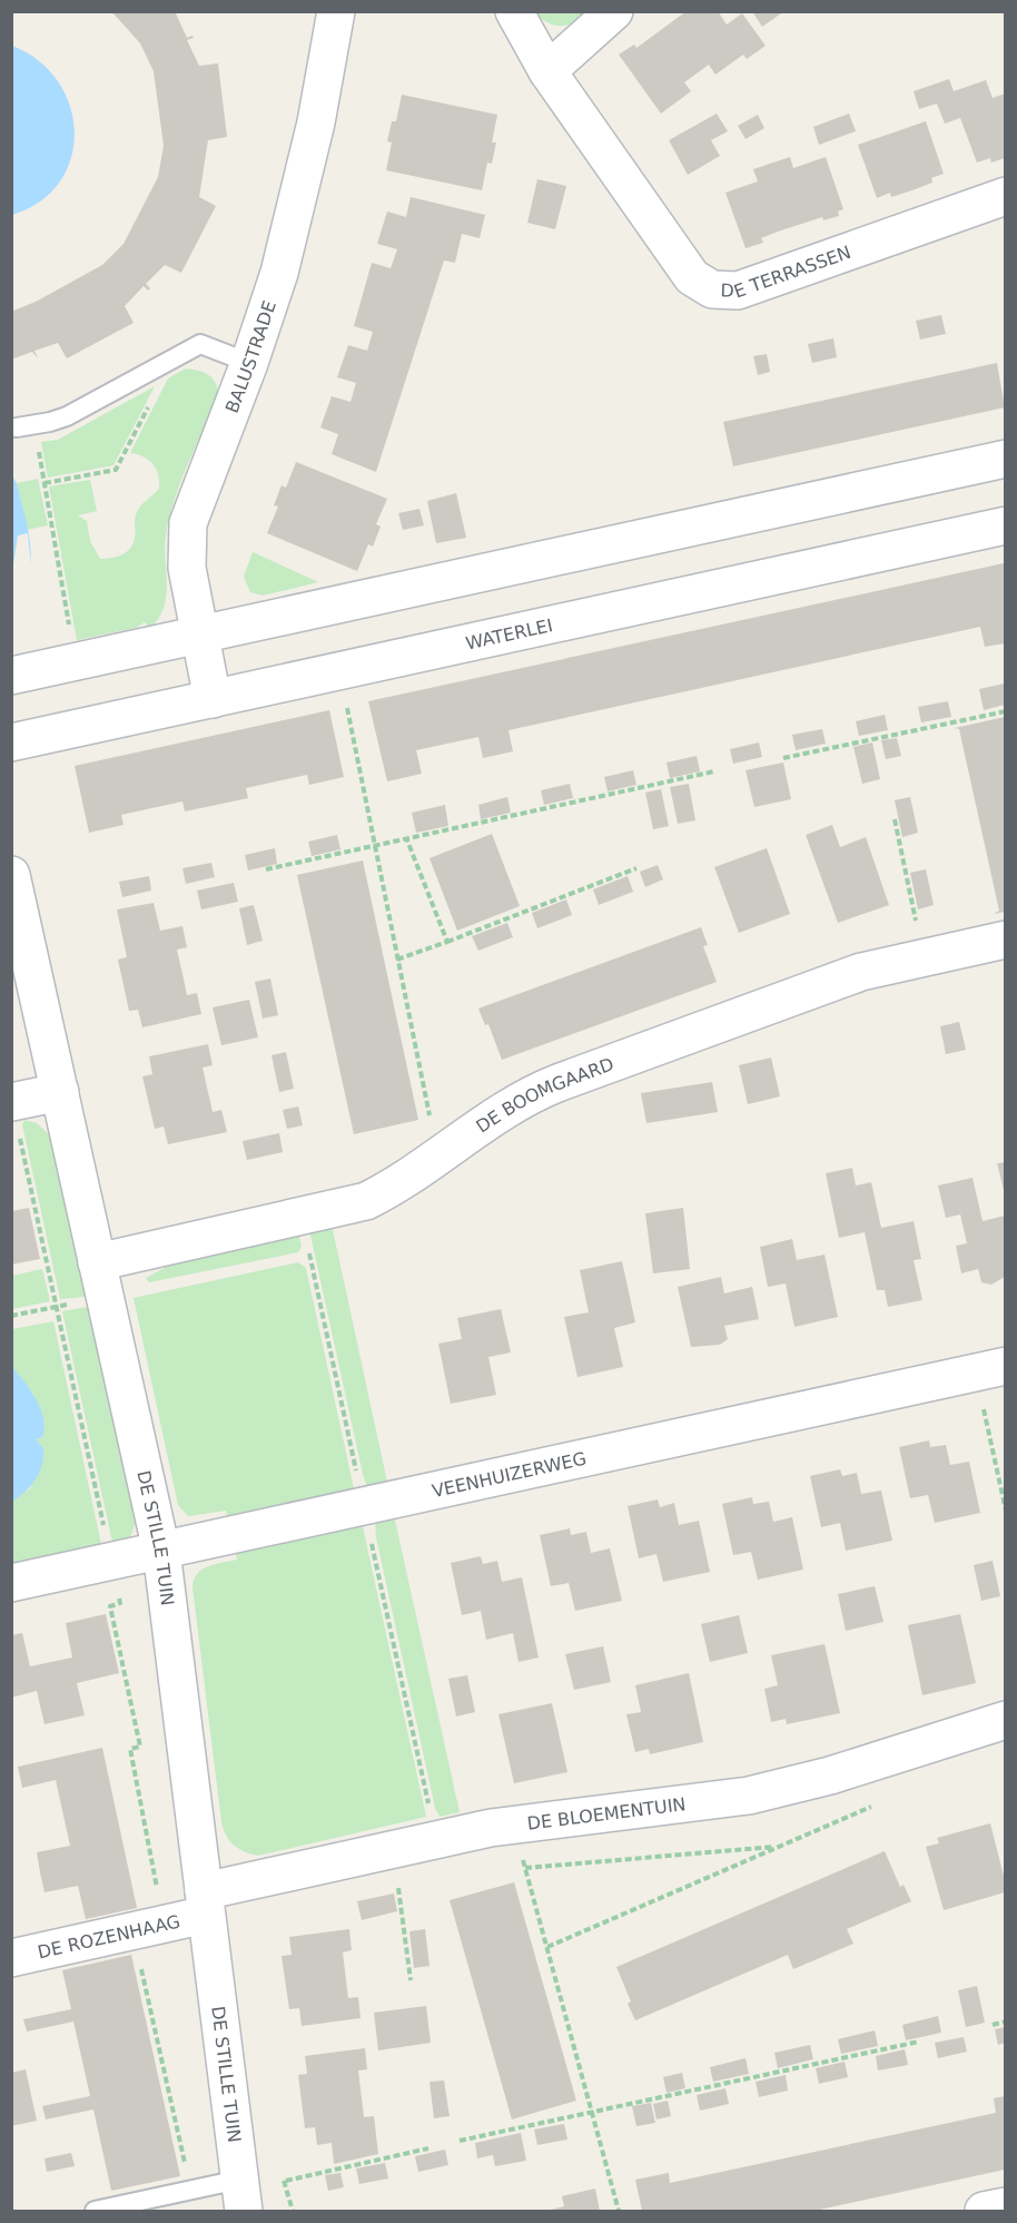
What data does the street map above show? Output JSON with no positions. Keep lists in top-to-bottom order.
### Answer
{
  "streets": {
    "street": [
      "DE TERRASSEN",
      "BALUSTRADE",
      "WATERLEI",
      "DE BOOMGAARD",
      "VEENHUIZERWEG",
      "DE STILLE TUIN",
      "DE BLOEMENTUIN",
      "DE ROZENHAAG"
    ]
  },
  "crossings": [
    ["BALUSTRADE", "WATERLEI"],
    ["DE BOOMGAARD", "DE STILLE TUIN"],
    ["VEENHUIZERWEG", "DE STILLE TUIN"],
    ["DE STILLE TUIN", "DE BLOEMENTUIN"],
    ["DE STILLE TUIN", "DE ROZENHAAG"],
    ["DE BLOEMENTUIN", "DE ROZENHAAG"]
  ]
}
